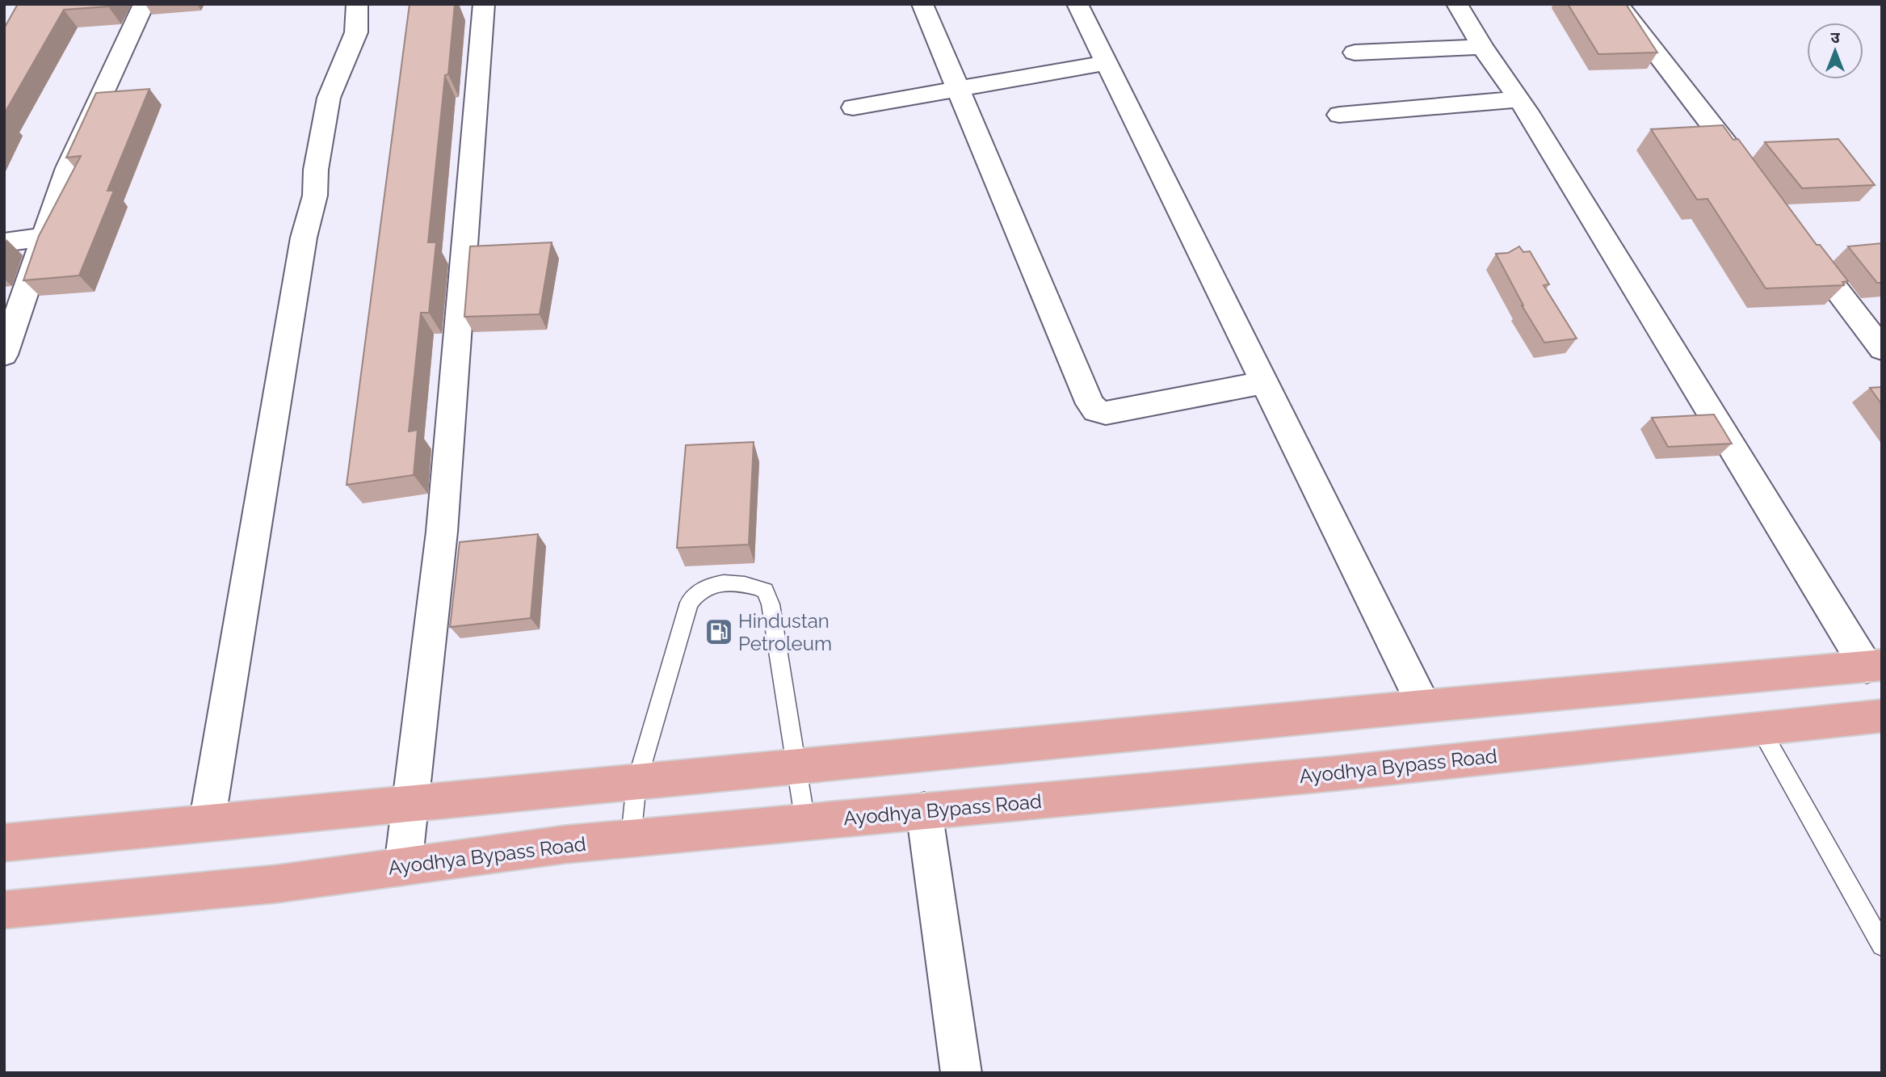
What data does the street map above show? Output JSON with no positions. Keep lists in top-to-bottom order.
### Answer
{
  "streets": {
    "main road": ["Ayodhya Bypass Road"]
  },
  "places": {
    "fuel station": ["Hindustan Petroleum"]
  },
  "north": "top"
}
